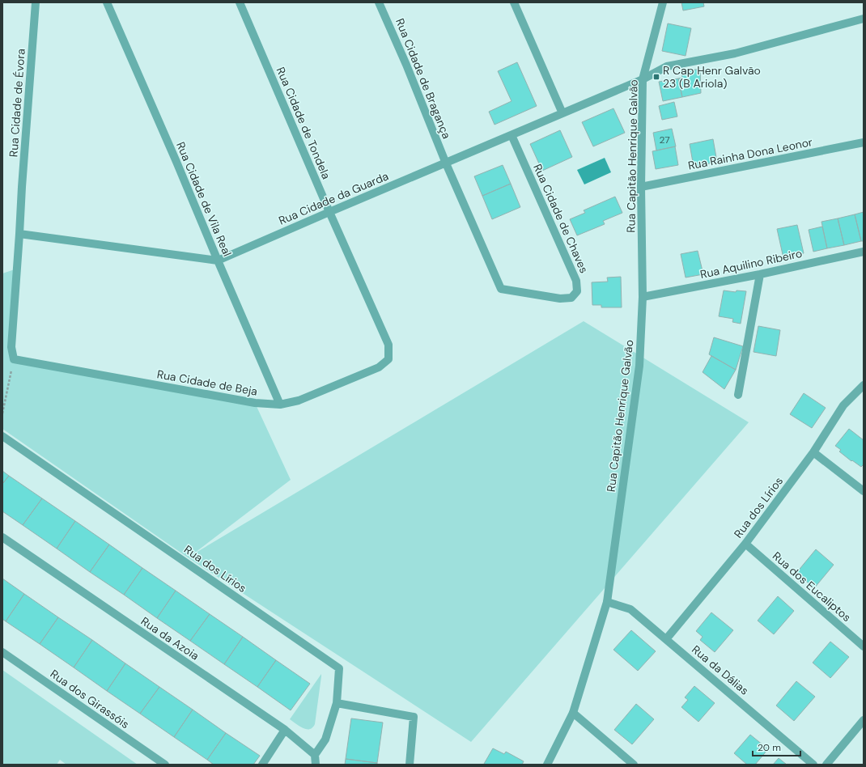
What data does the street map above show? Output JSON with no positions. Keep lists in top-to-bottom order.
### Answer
{
  "streets": {
    "street": [
      "Rua Cidade de Bragança",
      "Rua Cidade de Évora",
      "Rua Cidade de Tondela",
      "Rua Rainha Dona Leonor",
      "Rua Capitão Henrique Galvão",
      "Rua Cidade da Guarda",
      "Rua Cidade de Vila Real",
      "Rua Cidade de Chaves",
      "Rua Aquilino Ribeiro",
      "Rua Cidade de Beja",
      "Rua dos Lírios",
      "Rua dos Eucaliptos",
      "Rua da Azoia",
      "Rua da Dálias",
      "Rua dos Girassóis"
    ]
  },
  "crossings": [
    ["Rua Cidade de Bragança", "Rua Cidade da Guarda"],
    ["Rua Cidade de Bragança", "Rua Cidade de Chaves"],
    ["Rua Cidade de Évora", "Rua Cidade de Beja"],
    ["Rua Cidade de Tondela", "Rua Cidade da Guarda"],
    ["Rua Cidade de Tondela", "Rua Cidade de Beja"],
    ["Rua Rainha Dona Leonor", "Rua Capitão Henrique Galvão"],
    ["Rua Capitão Henrique Galvão", "Rua Cidade da Guarda"],
    ["Rua Capitão Henrique Galvão", "Rua Aquilino Ribeiro"],
    ["Rua Capitão Henrique Galvão", "Rua da Dálias"],
    ["Rua Cidade da Guarda", "Rua Cidade de Vila Real"],
    ["Rua Cidade da Guarda", "Rua Cidade de Chaves"],
    ["Rua Cidade de Vila Real", "Rua Cidade de Beja"],
    ["Rua dos Lírios", "Rua dos Eucaliptos"],
    ["Rua dos Lírios", "Rua da Azoia"],
    ["Rua dos Lírios", "Rua da Dálias"]
  ],
  "places": {
    "transit": ["R Cap Henr Galvão 23 (B Ariola)"]
  },
  "house_numbers": ["27"],
  "scale_bar": "20 m"
}
